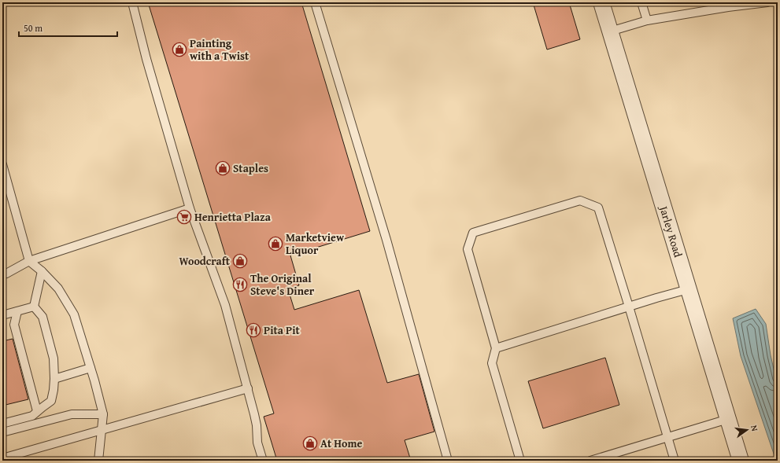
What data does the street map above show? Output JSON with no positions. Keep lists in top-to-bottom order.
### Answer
{
  "streets": {
    "street": ["Jarley Road"]
  },
  "places": {
    "shop": [
      "Painting with a Twist",
      "Staples",
      "Marketview Liquor",
      "Woodcraft",
      "At Home"
    ],
    "supermarket": ["Henrietta Plaza"],
    "restaurant": ["The Original Steve's Diner", "Pita Pit"]
  },
  "scale_bar": "50 m",
  "north": "right"
}
